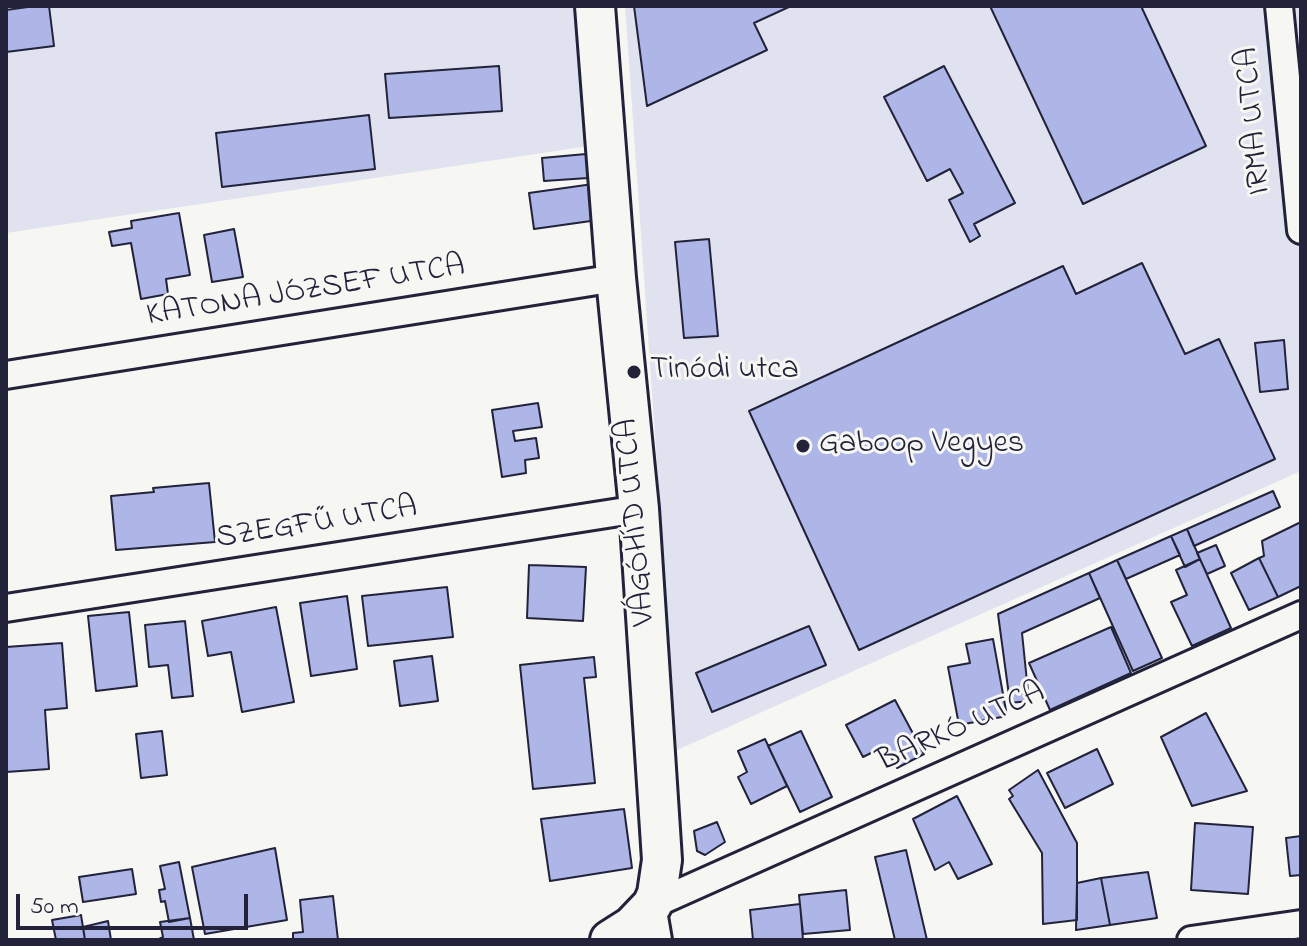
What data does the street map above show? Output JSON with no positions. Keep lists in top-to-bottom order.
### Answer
{
  "streets": {
    "street": [
      "IRMA UTCA",
      "KATONA JÓZSEF UTCA",
      "VÁGÓHÍD UTCA",
      "SZEGFŰ UTCA",
      "BARKÓ UTCA"
    ]
  },
  "crossings": [
    ["KATONA JÓZSEF UTCA", "VÁGÓHÍD UTCA"],
    ["VÁGÓHÍD UTCA", "SZEGFŰ UTCA"],
    ["VÁGÓHÍD UTCA", "BARKÓ UTCA"]
  ],
  "places": ["Tinódi utca", "Gaboop Vegyes"],
  "scale_bar": "50 m"
}
